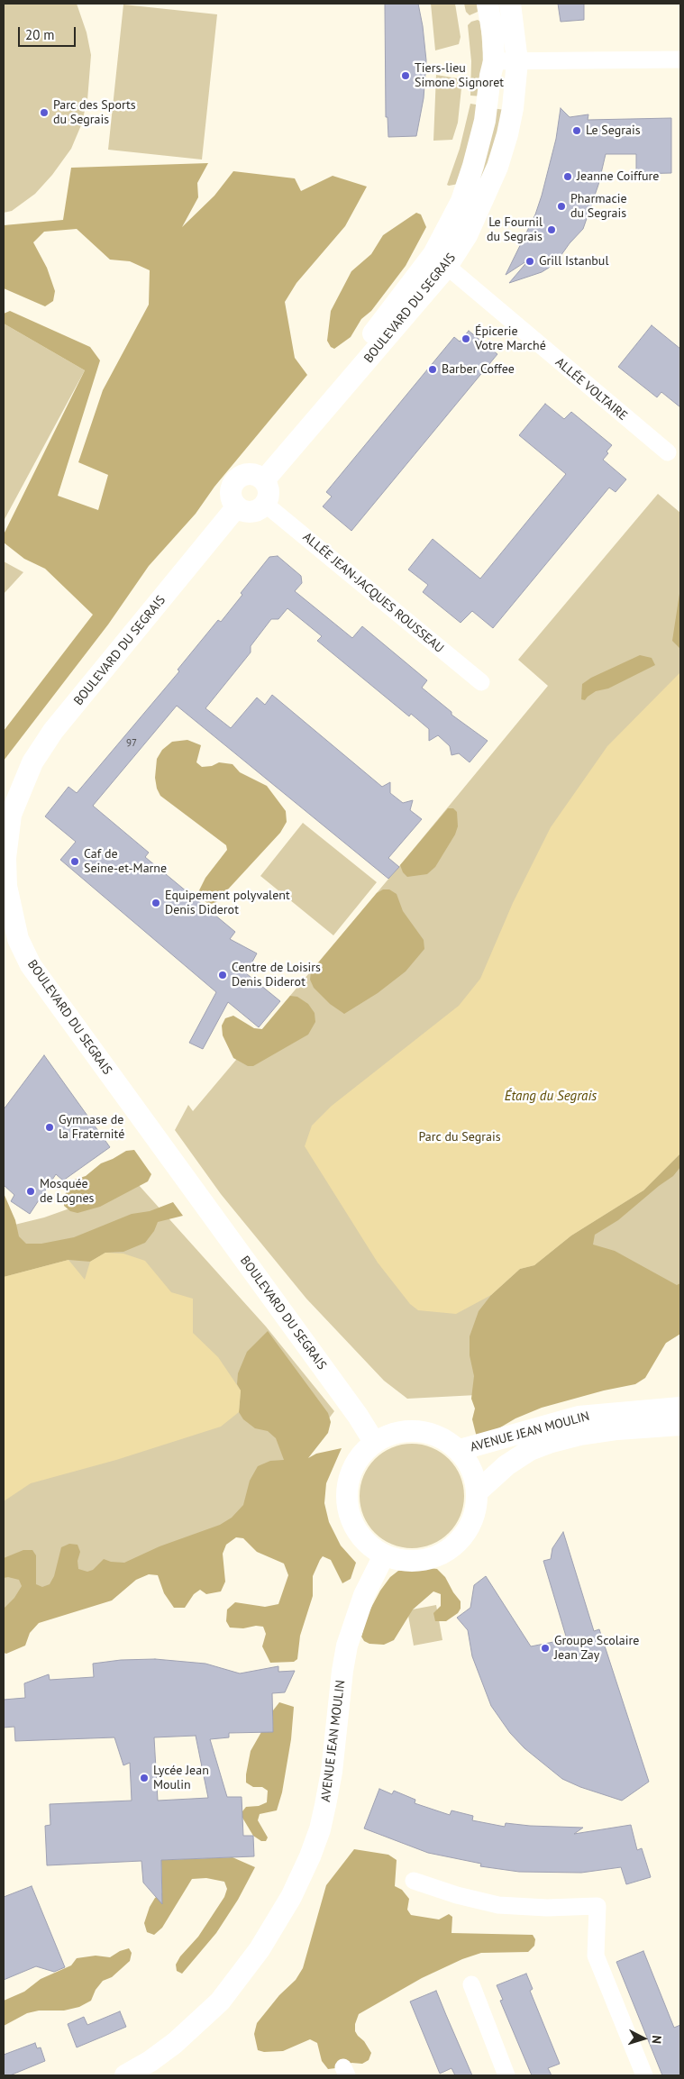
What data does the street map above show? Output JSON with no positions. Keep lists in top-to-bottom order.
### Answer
{
  "streets": {
    "street": [
      "BOULEVARD DU SEGRAIS",
      "ALLÉE VOLTAIRE",
      "ALLÉE JEAN-JACQUES ROUSSEAU",
      "AVENUE JEAN MOULIN"
    ]
  },
  "crossings": [
    ["BOULEVARD DU SEGRAIS", "ALLÉE VOLTAIRE"],
    ["BOULEVARD DU SEGRAIS", "ALLÉE JEAN-JACQUES ROUSSEAU"],
    ["BOULEVARD DU SEGRAIS", "AVENUE JEAN MOULIN"]
  ],
  "water": ["Étang du Segrais"],
  "parks": ["Parc du Segrais"],
  "places": [
    "Tiers-lieu Simone Signoret",
    "Parc des Sports du Segrais",
    "Le Segrais",
    "Jeanne Coiffure",
    "Pharmacie du Segrais",
    "Le Fournil du Segrais",
    "Grill Istanbul",
    "Épicerie Votre Marché",
    "Barber Coffee",
    "Caf de Seine-et-Marne",
    "Equipement polyvalent Denis Diderot",
    "Centre de Loisirs Denis Diderot",
    "Gymnase de la Fraternité",
    "Mosquée de Lognes",
    "Groupe Scolaire Jean Zay",
    "Lycée Jean Moulin"
  ],
  "house_numbers": ["97"],
  "scale_bar": "20 m",
  "north": "right"
}
